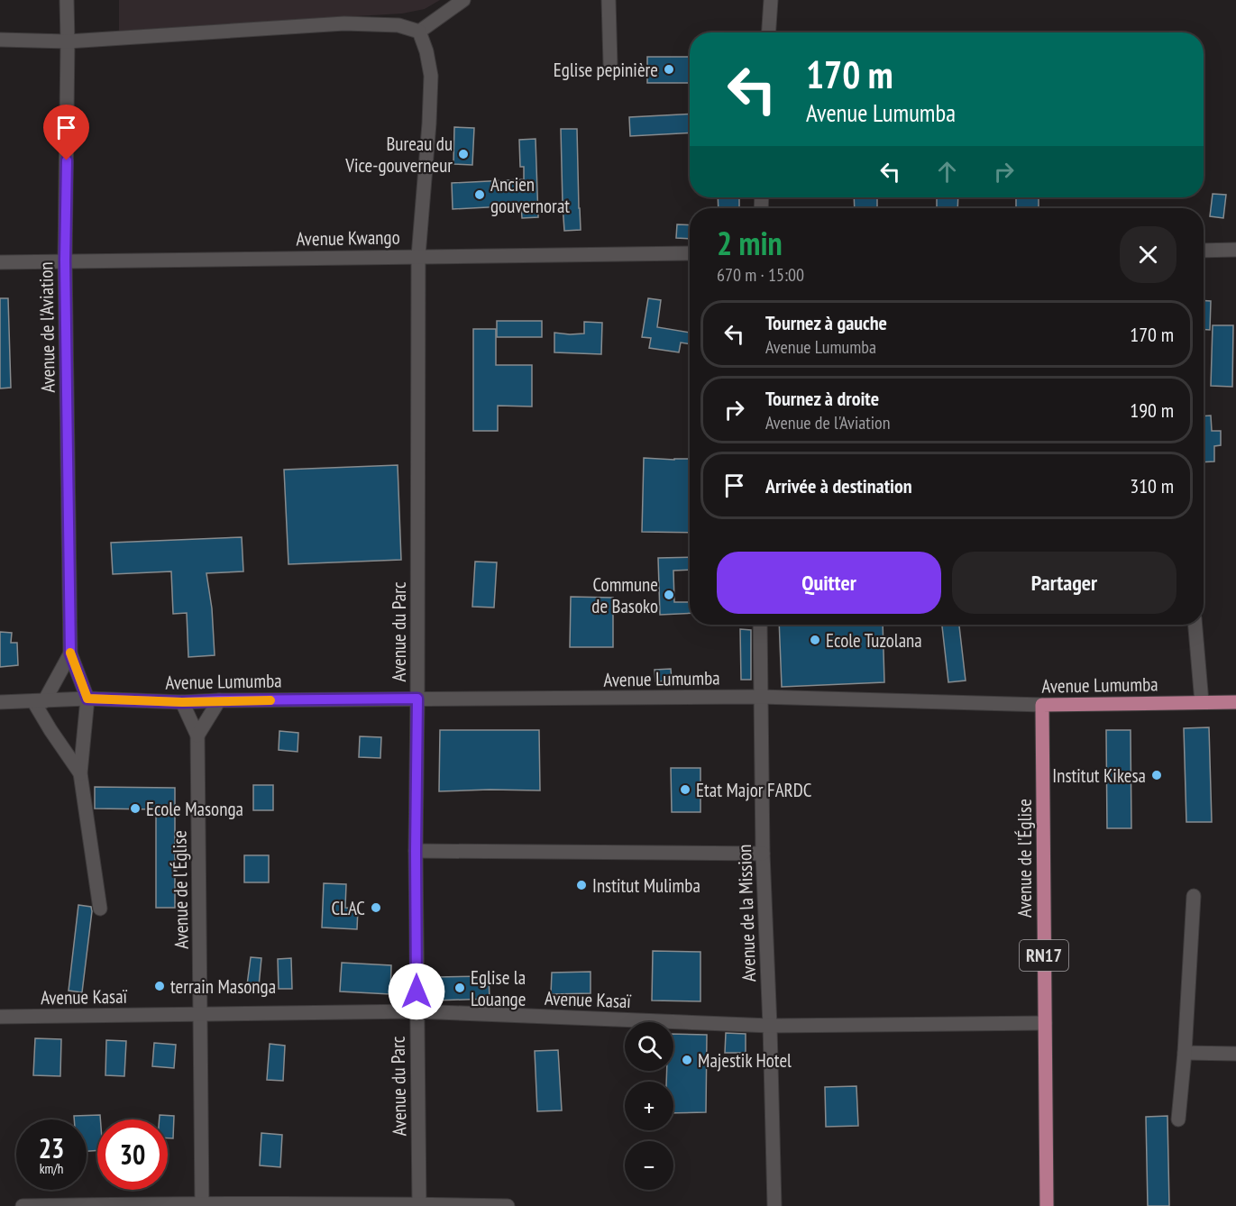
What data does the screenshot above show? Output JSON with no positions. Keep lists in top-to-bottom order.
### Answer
{
  "streets": {
    "main road": ["Avenue Lumumba", "Avenue de l'Église", "RN17"],
    "street": [
      "Avenue Kwango",
      "Avenue de l'Aviation",
      "Avenue du Parc",
      "Avenue de la Mission",
      "Avenue Kasaï"
    ]
  },
  "crossings": [
    ["Avenue Kwango", "Avenue de l'Aviation"],
    ["Avenue Kwango", "Avenue du Parc"],
    ["Avenue de l'Aviation", "Avenue Lumumba"],
    ["Avenue du Parc", "Avenue Lumumba"],
    ["Avenue du Parc", "Avenue Kasaï"],
    ["Avenue Lumumba", "Avenue de l'Église"],
    ["Avenue Lumumba", "Avenue de la Mission"],
    ["Avenue de l'Église", "Avenue Kasaï"],
    ["Avenue de la Mission", "Avenue Kasaï"]
  ],
  "places": [
    "Eglise pepinière",
    "Bureau du Vice-gouverneur",
    "Ancien gouvernorat",
    "Commune de Basoko",
    "Ecole Tuzolana",
    "Institut Kikesa",
    "Etat Major FARDC",
    "Ecole Masonga",
    "Institut Mulimba",
    "CLAC",
    "terrain Masonga",
    "Eglise la Louange",
    "Majestik Hotel"
  ],
  "page": {
    "turn": ["170 m", "Avenue Lumumba"],
    "heading": ["2 min", "670 m · 15:00"],
    "list": [
      {
        "name": "Tournez à gauche",
        "note": "Avenue Lumumba",
        "value": "170 m"
      },
      {
        "name": "Tournez à droite",
        "note": "Avenue de l'Aviation",
        "value": "190 m"
      },
      {
        "name": "Arrivée à destination",
        "value": "310 m"
      }
    ],
    "buttons": ["Quitter", "Partager"],
    "map_buttons": ["+", "−"],
    "speed": "23 km/h",
    "limit": "30"
  }
}
